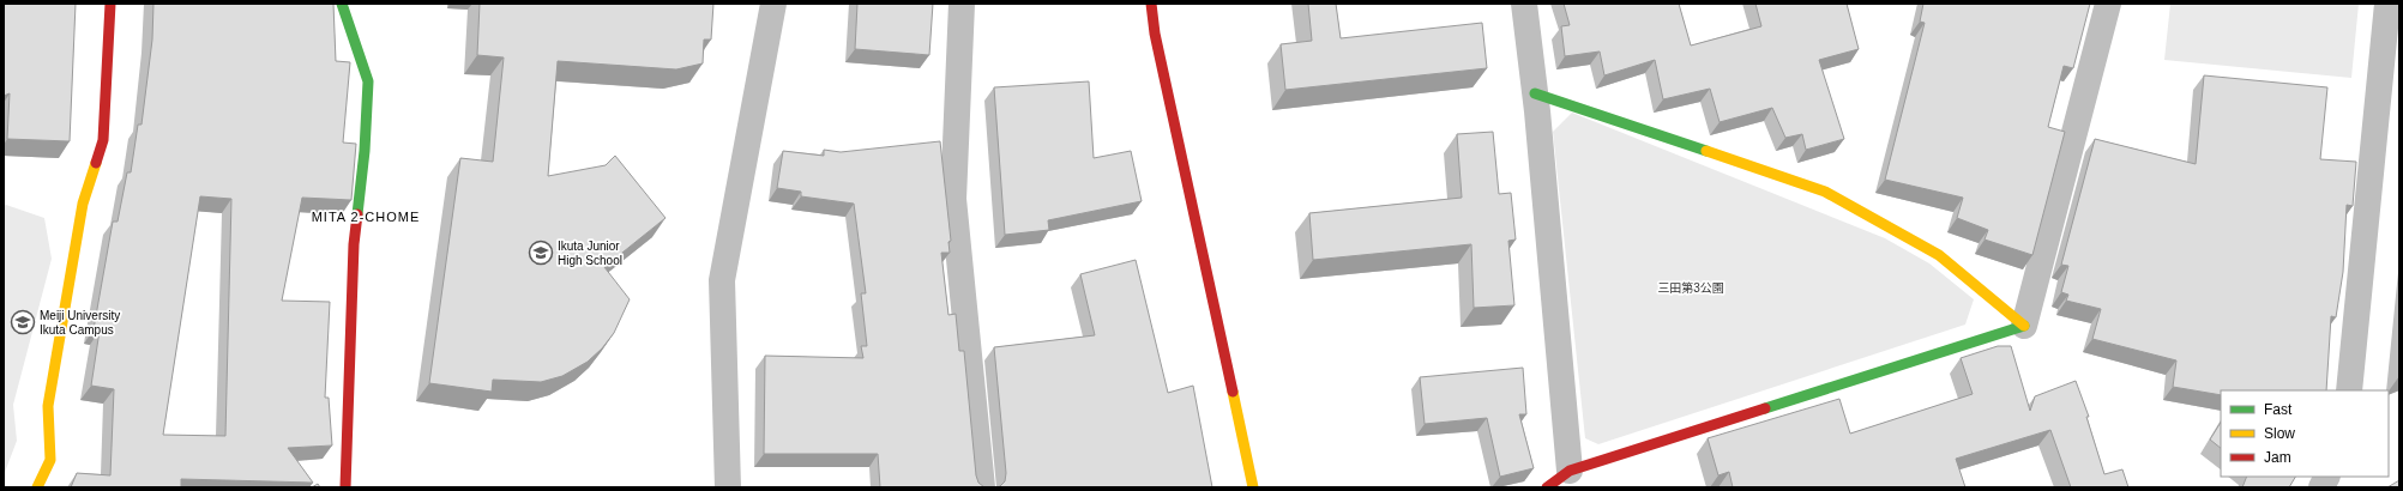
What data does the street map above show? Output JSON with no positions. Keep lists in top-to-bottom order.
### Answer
{
  "districts": ["MITA 2-CHOME"],
  "parks": ["三田第3公園"],
  "places": {
    "school or university": ["Ikuta Junior High School", "Meiji University Ikuta Campus"]
  },
  "legend": ["Fast", "Slow", "Jam"]
}
